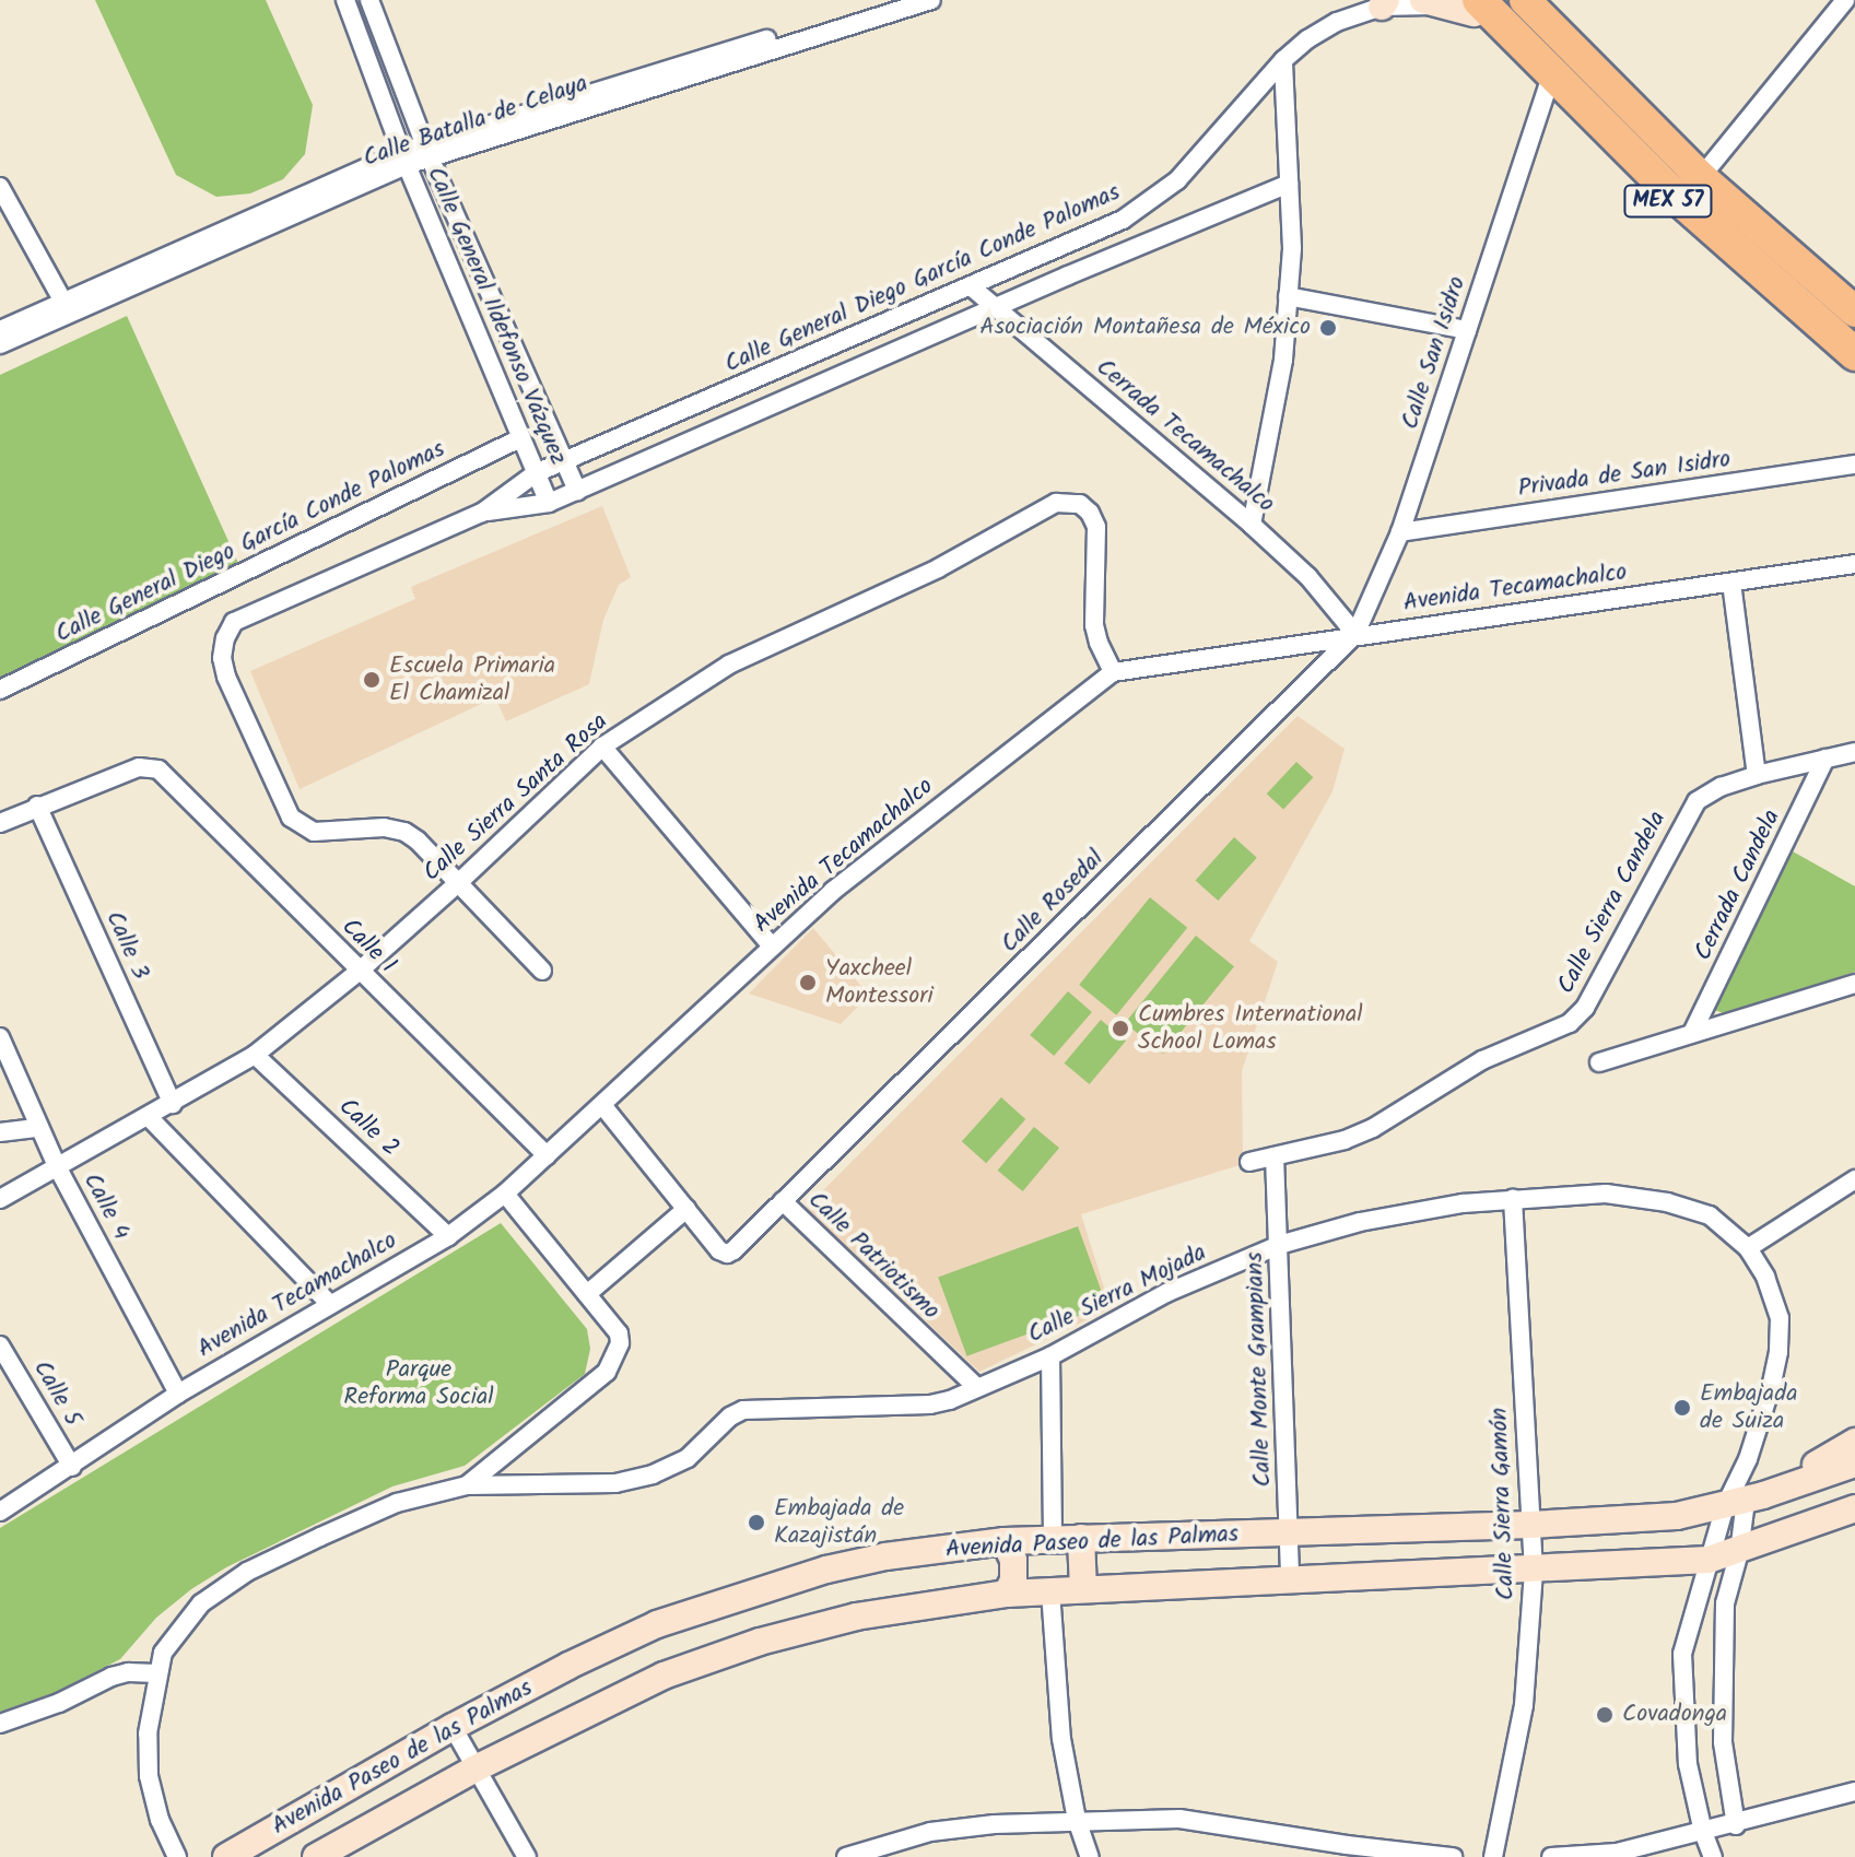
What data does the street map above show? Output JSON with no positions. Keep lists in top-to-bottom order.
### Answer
{
  "streets": {
    "highway": ["MEX 57"],
    "main road": ["Avenida Paseo de las Palmas"],
    "street": [
      "Calle Batalla de Celaya",
      "Calle General Diego García Conde Palomas",
      "Calle General Ildefonso Vázquez",
      "Calle San Isidro",
      "Cerrada Tecamachalco",
      "Privada de San Isidro",
      "Avenida Tecamachalco",
      "Calle Sierra Santa Rosa",
      "Cerrada Candela",
      "Calle Rosedal",
      "Calle Sierra Candela",
      "Calle 3",
      "Calle 1",
      "Calle 2",
      "Calle 4",
      "Calle Patriotismo",
      "Calle Sierra Mojada",
      "Calle Monte Grampians",
      "Calle 5",
      "Calle Sierra Gamón"
    ]
  },
  "crossings": [
    ["Calle Batalla de Celaya", "Calle General Ildefonso Vázquez"],
    ["MEX 57", "Calle General Diego García Conde Palomas"],
    ["MEX 57", "Calle San Isidro"],
    ["Calle General Diego García Conde Palomas", "Calle General Ildefonso Vázquez"],
    ["Calle General Diego García Conde Palomas", "Cerrada Tecamachalco"],
    ["Calle General Diego García Conde Palomas", "Calle Sierra Santa Rosa"],
    ["Calle San Isidro", "Cerrada Tecamachalco"],
    ["Calle San Isidro", "Privada de San Isidro"],
    ["Calle San Isidro", "Avenida Tecamachalco"],
    ["Calle San Isidro", "Calle Rosedal"],
    ["Cerrada Tecamachalco", "Avenida Tecamachalco"],
    ["Cerrada Tecamachalco", "Calle Rosedal"],
    ["Avenida Tecamachalco", "Calle Sierra Santa Rosa"],
    ["Avenida Tecamachalco", "Calle Rosedal"],
    ["Avenida Tecamachalco", "Calle 1"],
    ["Avenida Tecamachalco", "Calle 2"],
    ["Avenida Tecamachalco", "Calle 4"],
    ["Avenida Tecamachalco", "Calle Patriotismo"],
    ["Avenida Tecamachalco", "Calle 5"],
    ["Calle Sierra Santa Rosa", "Calle 3"],
    ["Calle Sierra Santa Rosa", "Calle 1"],
    ["Calle Sierra Santa Rosa", "Calle 2"],
    ["Calle Sierra Santa Rosa", "Calle 4"],
    ["Cerrada Candela", "Calle Sierra Candela"],
    ["Calle Rosedal", "Calle Patriotismo"],
    ["Calle Sierra Candela", "Calle Monte Grampians"],
    ["Calle 3", "Calle 1"],
    ["Calle Patriotismo", "Calle Sierra Mojada"],
    ["Calle Sierra Mojada", "Calle Monte Grampians"],
    ["Calle Sierra Mojada", "Calle Sierra Gamón"],
    ["Calle Sierra Mojada", "Avenida Paseo de las Palmas"],
    ["Calle Monte Grampians", "Avenida Paseo de las Palmas"],
    ["Calle Sierra Gamón", "Avenida Paseo de las Palmas"]
  ],
  "parks": ["Parque Reforma Social"],
  "places": [
    "Asociación Montañesa de México",
    "Escuela Primaria El Chamizal",
    "Yaxcheel Montessori",
    "Cumbres International School Lomas",
    "Embajada de Suiza",
    "Embajada de Kazajistán",
    "Covadonga"
  ]
}
